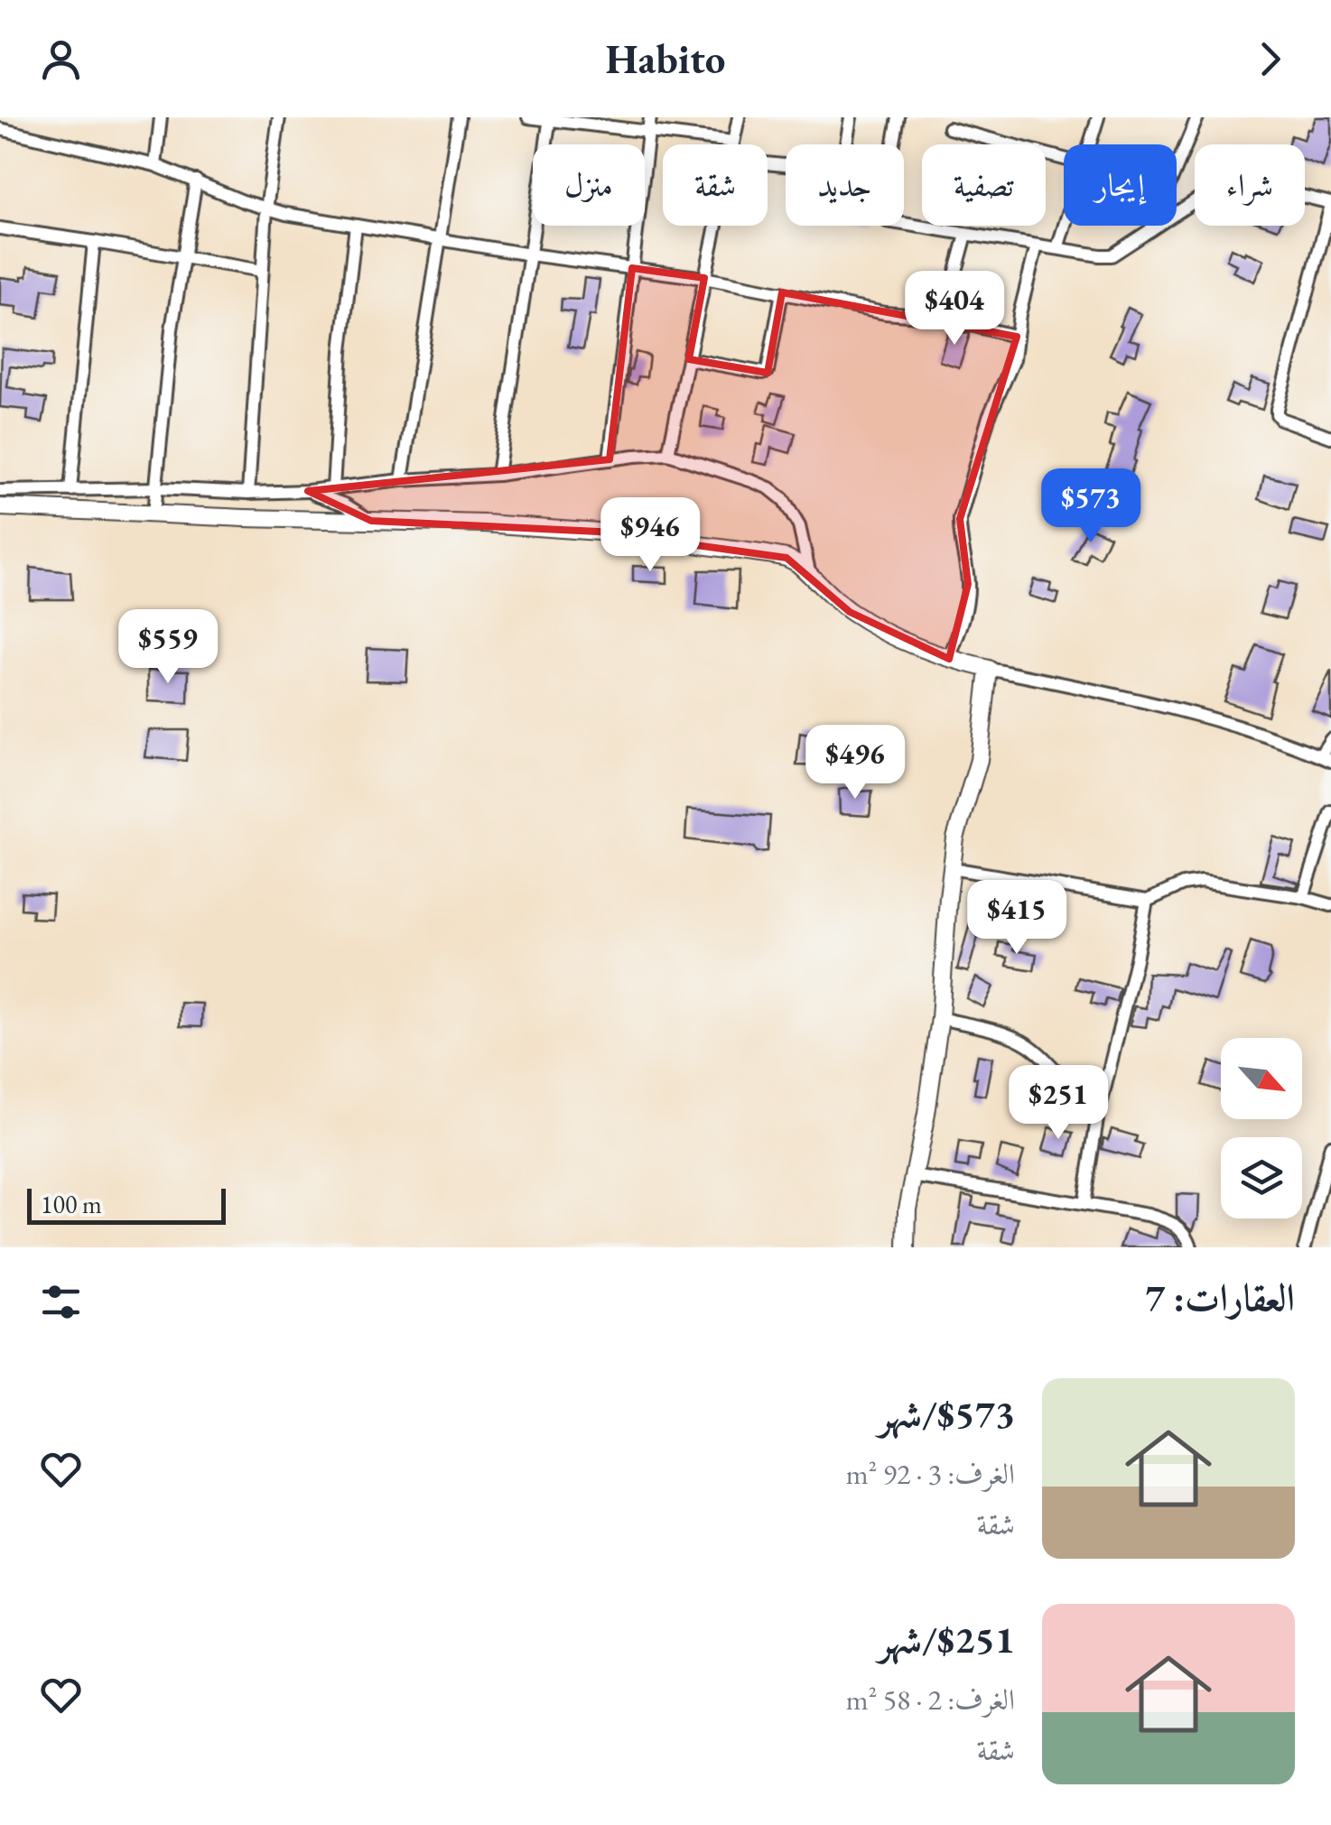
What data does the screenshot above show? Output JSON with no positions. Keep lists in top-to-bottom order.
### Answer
{
  "scale_bar": "100 m",
  "north": "bottom right",
  "page": {
    "header": "Habito",
    "chip": [
      "شراء",
      "إيجار",
      "تصفية",
      "جديد",
      "شقة",
      "منزل"
    ],
    "price": [
      "$404",
      "$573",
      "$946",
      "$559",
      "$496",
      "$415",
      "$251"
    ],
    "scale": "100 m",
    "heading": "العقارات: 7",
    "list": [
      {
        "name": "$573/شهر",
        "note": "الغرف: 3 · 92 m² · شقة"
      },
      {
        "name": "$251/شهر",
        "note": "الغرف: 2 · 58 m² · شقة"
      }
    ]
  }
}
